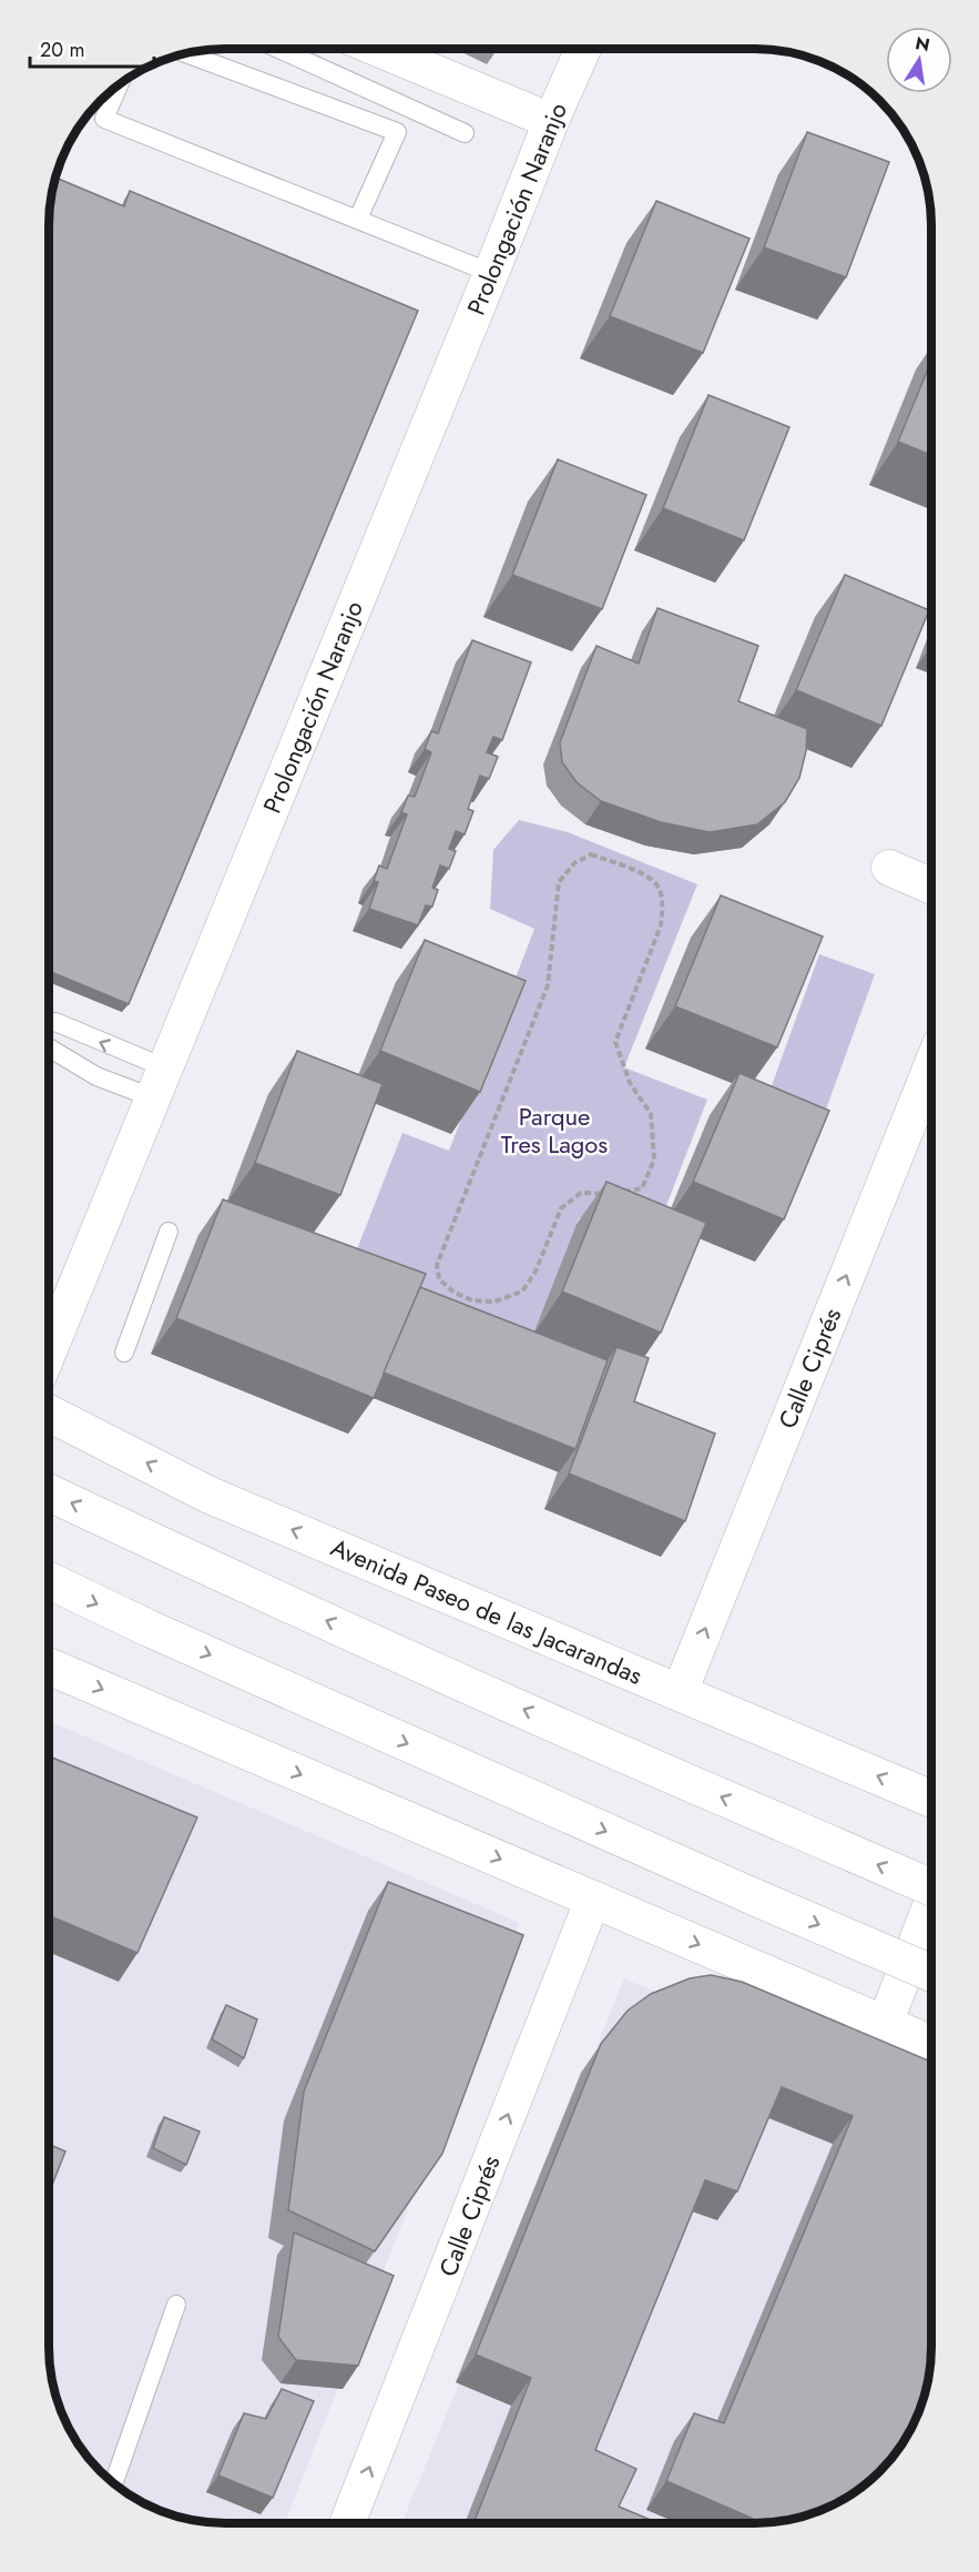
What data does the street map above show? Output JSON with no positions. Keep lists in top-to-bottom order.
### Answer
{
  "streets": {
    "main road": ["Avenida Paseo de las Jacarandas"],
    "street": ["Prolongación Naranjo", "Calle Ciprés"]
  },
  "crossings": [
    ["Calle Ciprés", "Avenida Paseo de las Jacarandas"]
  ],
  "one_way": ["Calle Ciprés"],
  "parks": ["Parque Tres Lagos"],
  "scale_bar": "20 m",
  "north": "top"
}
